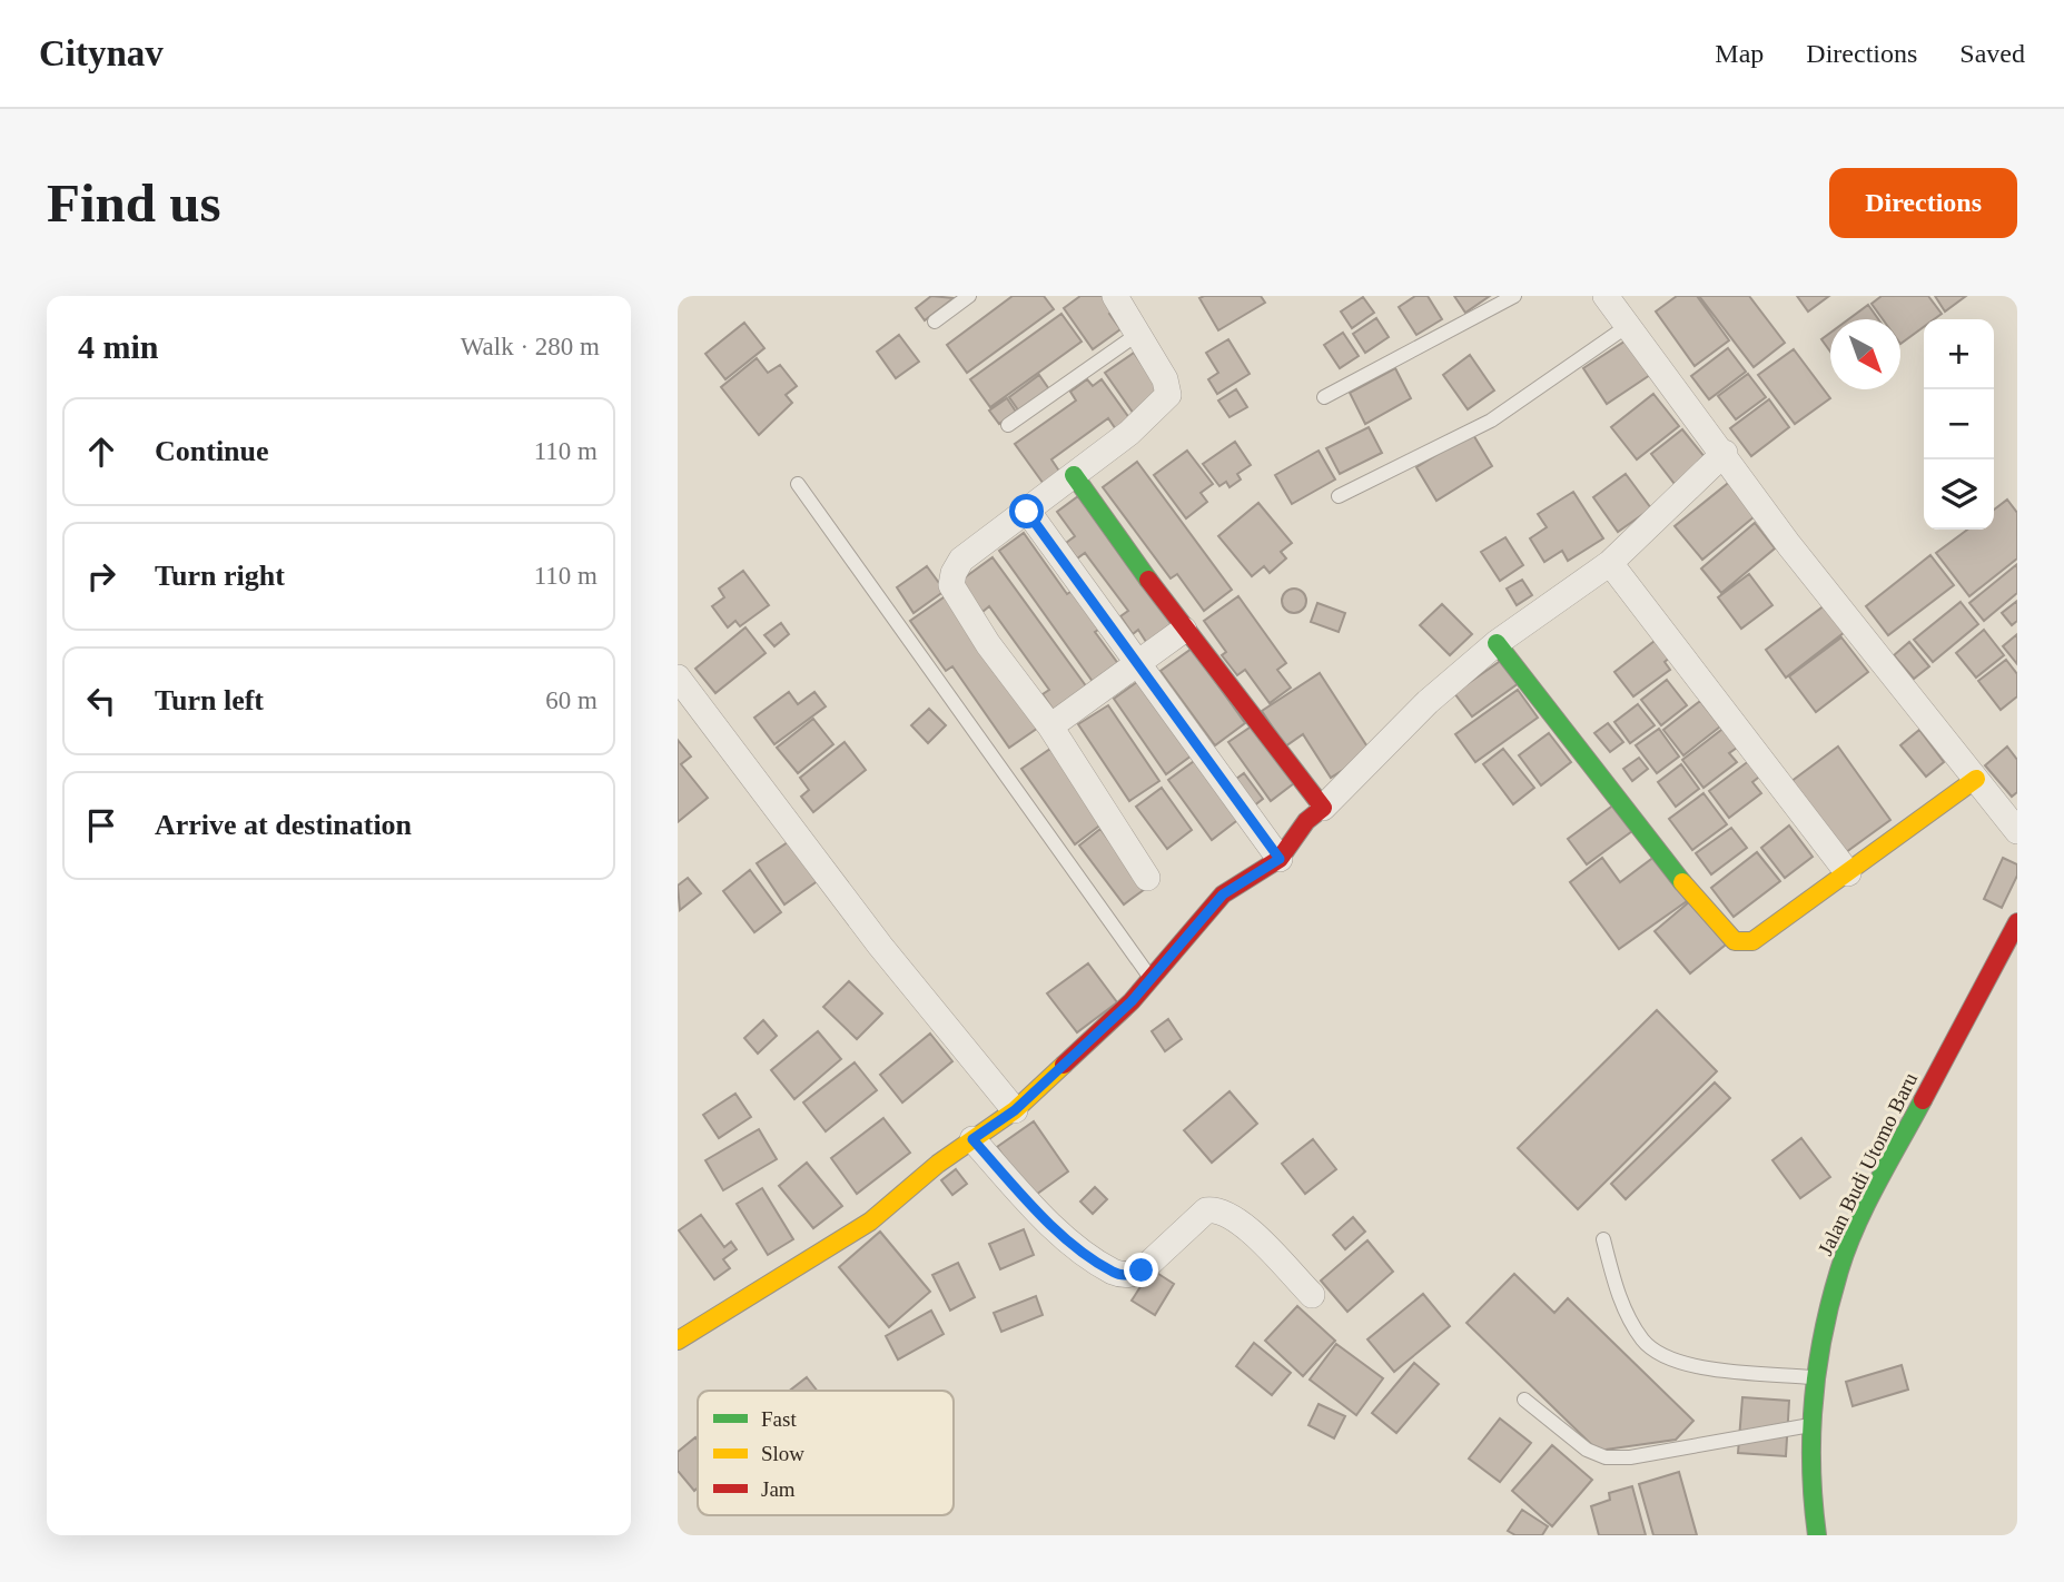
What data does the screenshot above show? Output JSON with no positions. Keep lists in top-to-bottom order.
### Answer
{
  "streets": {
    "street": ["Jalan Budi Utomo Baru"]
  },
  "legend": ["Fast", "Slow", "Jam"],
  "north": "bottom right",
  "page": {
    "header": "Citynav",
    "nav": ["Map", "Directions", "Saved"],
    "buttons": "Directions",
    "title": "Find us",
    "heading": ["4 min", "Walk · 280 m"],
    "map_buttons": ["+", "−"],
    "list": [
      ["Continue", "110 m"],
      ["Turn right", "110 m"],
      ["Turn left", "60 m"],
      "Arrive at destination"
    ]
  }
}
